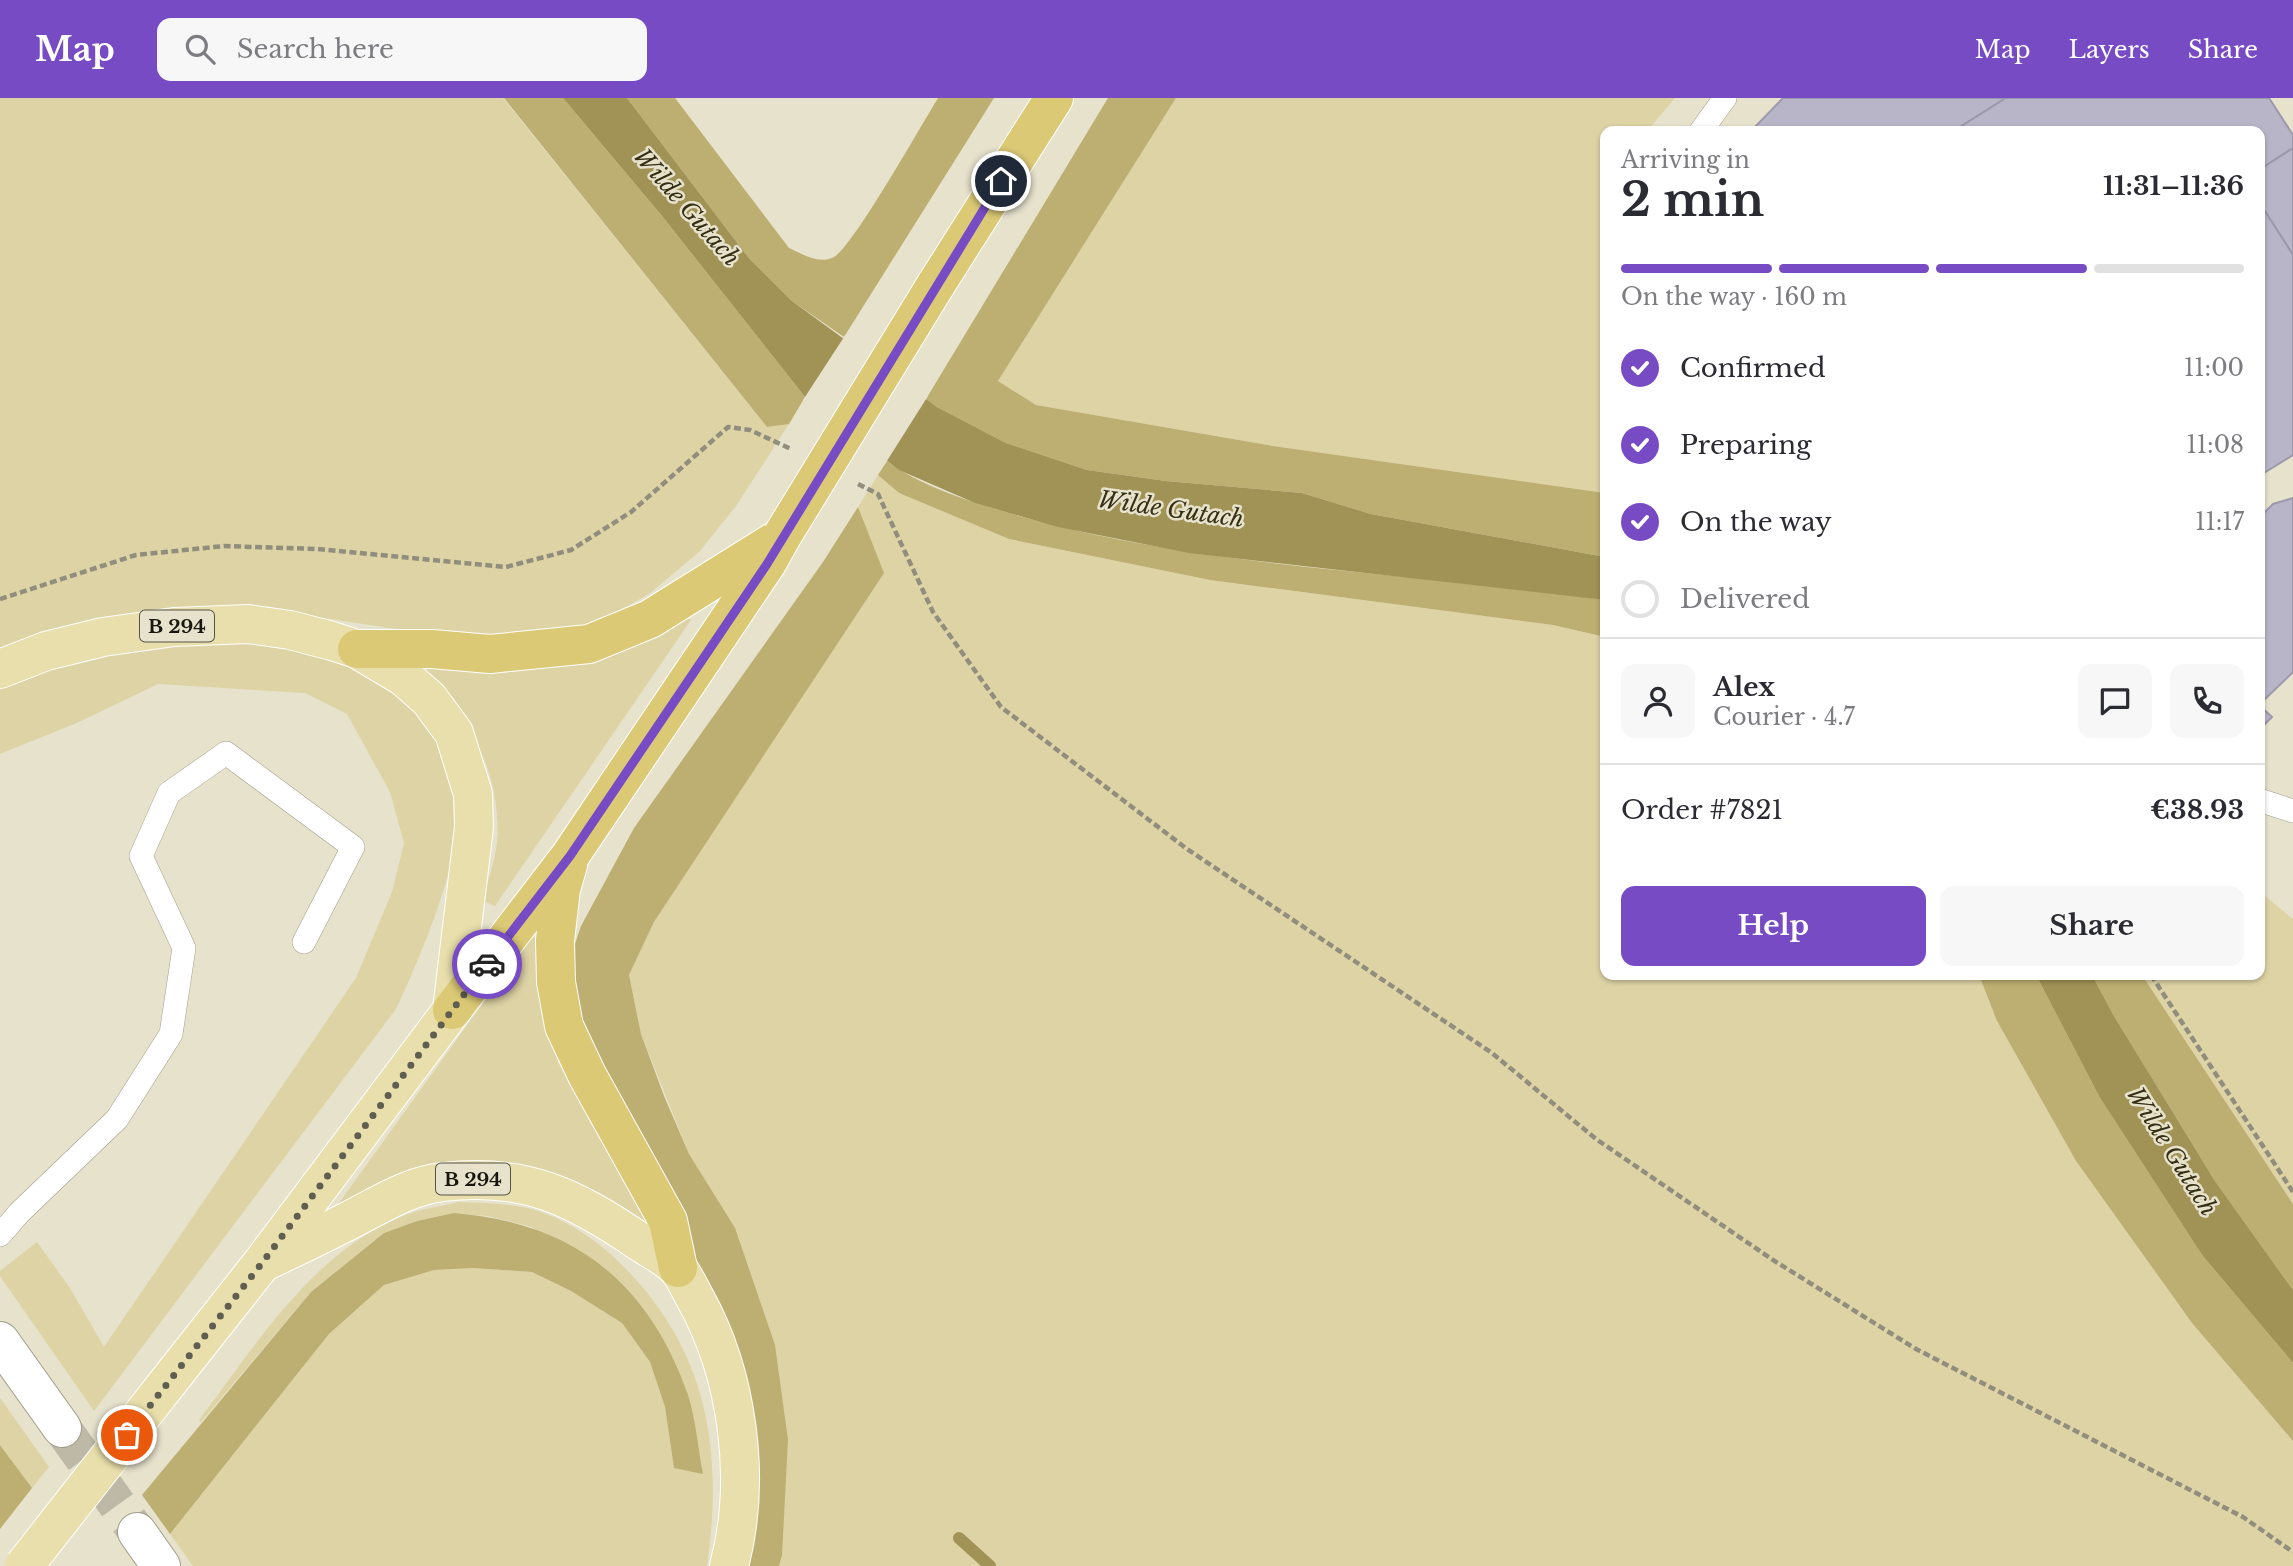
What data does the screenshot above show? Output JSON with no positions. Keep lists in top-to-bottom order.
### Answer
{
  "streets": {
    "highway": ["B 294"]
  },
  "water": ["Wilde Gutach"],
  "page": {
    "header": "Map",
    "search": "Search here",
    "nav": ["Map", "Layers", "Share"],
    "heading": ["2 min", "Arriving in", "11:31–11:36"],
    "panel": [
      "Alex",
      "Courier · 4.7",
      "Order #7821",
      "€38.93"
    ],
    "bar": "On the way · 160 m",
    "list": [
      ["Confirmed", "11:00"],
      ["Preparing", "11:08"],
      ["On the way", "11:17"],
      "Delivered"
    ],
    "buttons": ["Help", "Share"]
  }
}
